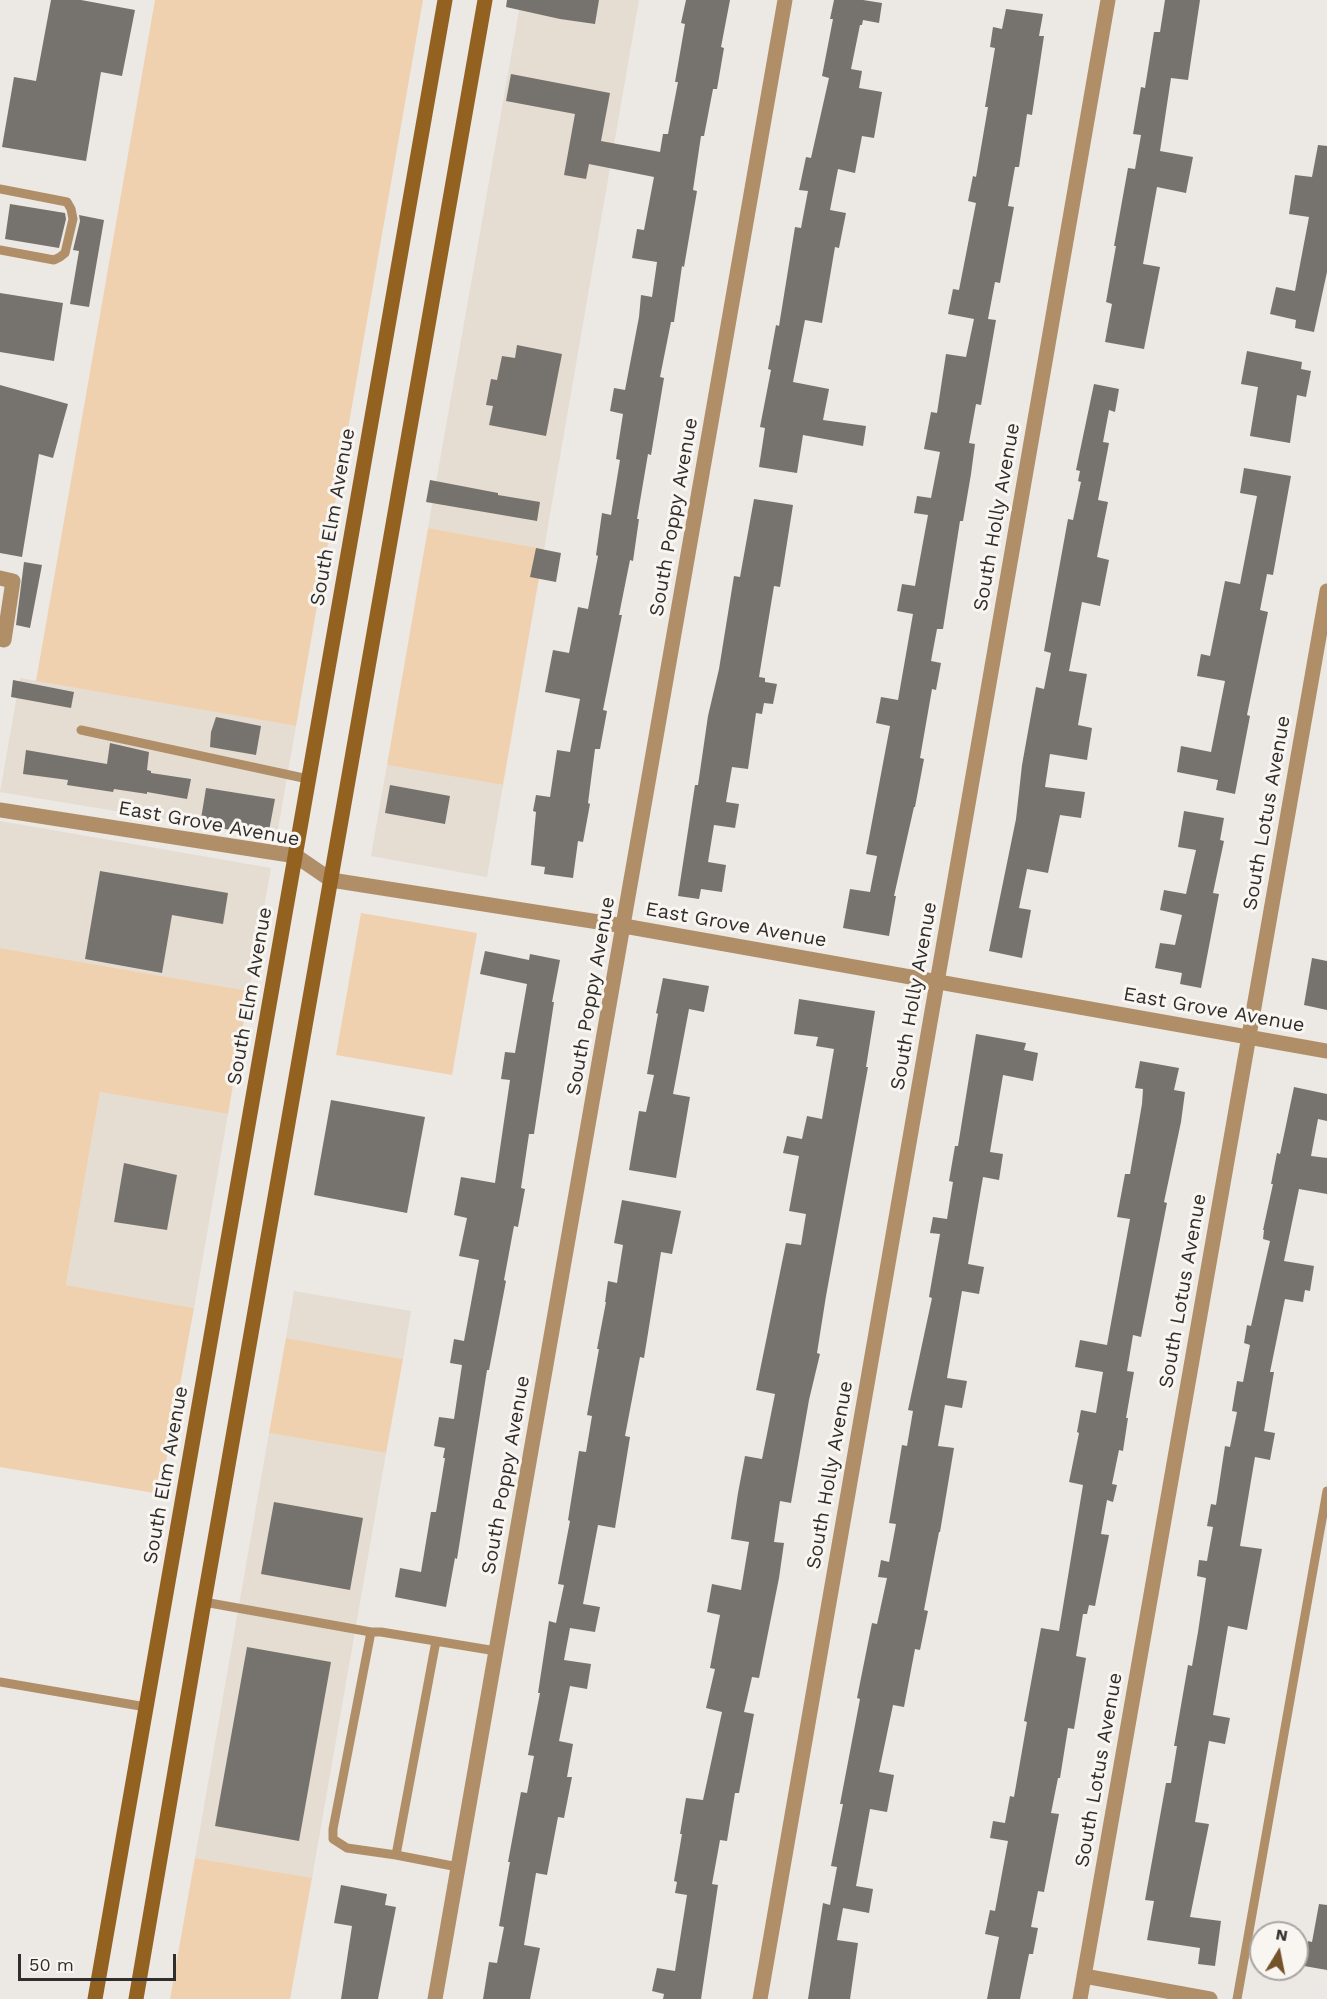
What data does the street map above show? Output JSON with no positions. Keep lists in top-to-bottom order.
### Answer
{
  "streets": {
    "main road": ["South Elm Avenue"],
    "street": [
      "South Poppy Avenue",
      "South Holly Avenue",
      "South Lotus Avenue",
      "East Grove Avenue"
    ]
  },
  "crossings": [
    ["South Elm Avenue", "East Grove Avenue"],
    ["South Poppy Avenue", "East Grove Avenue"],
    ["South Holly Avenue", "East Grove Avenue"],
    ["South Lotus Avenue", "East Grove Avenue"]
  ],
  "scale_bar": "50 m",
  "north": "top"
}
